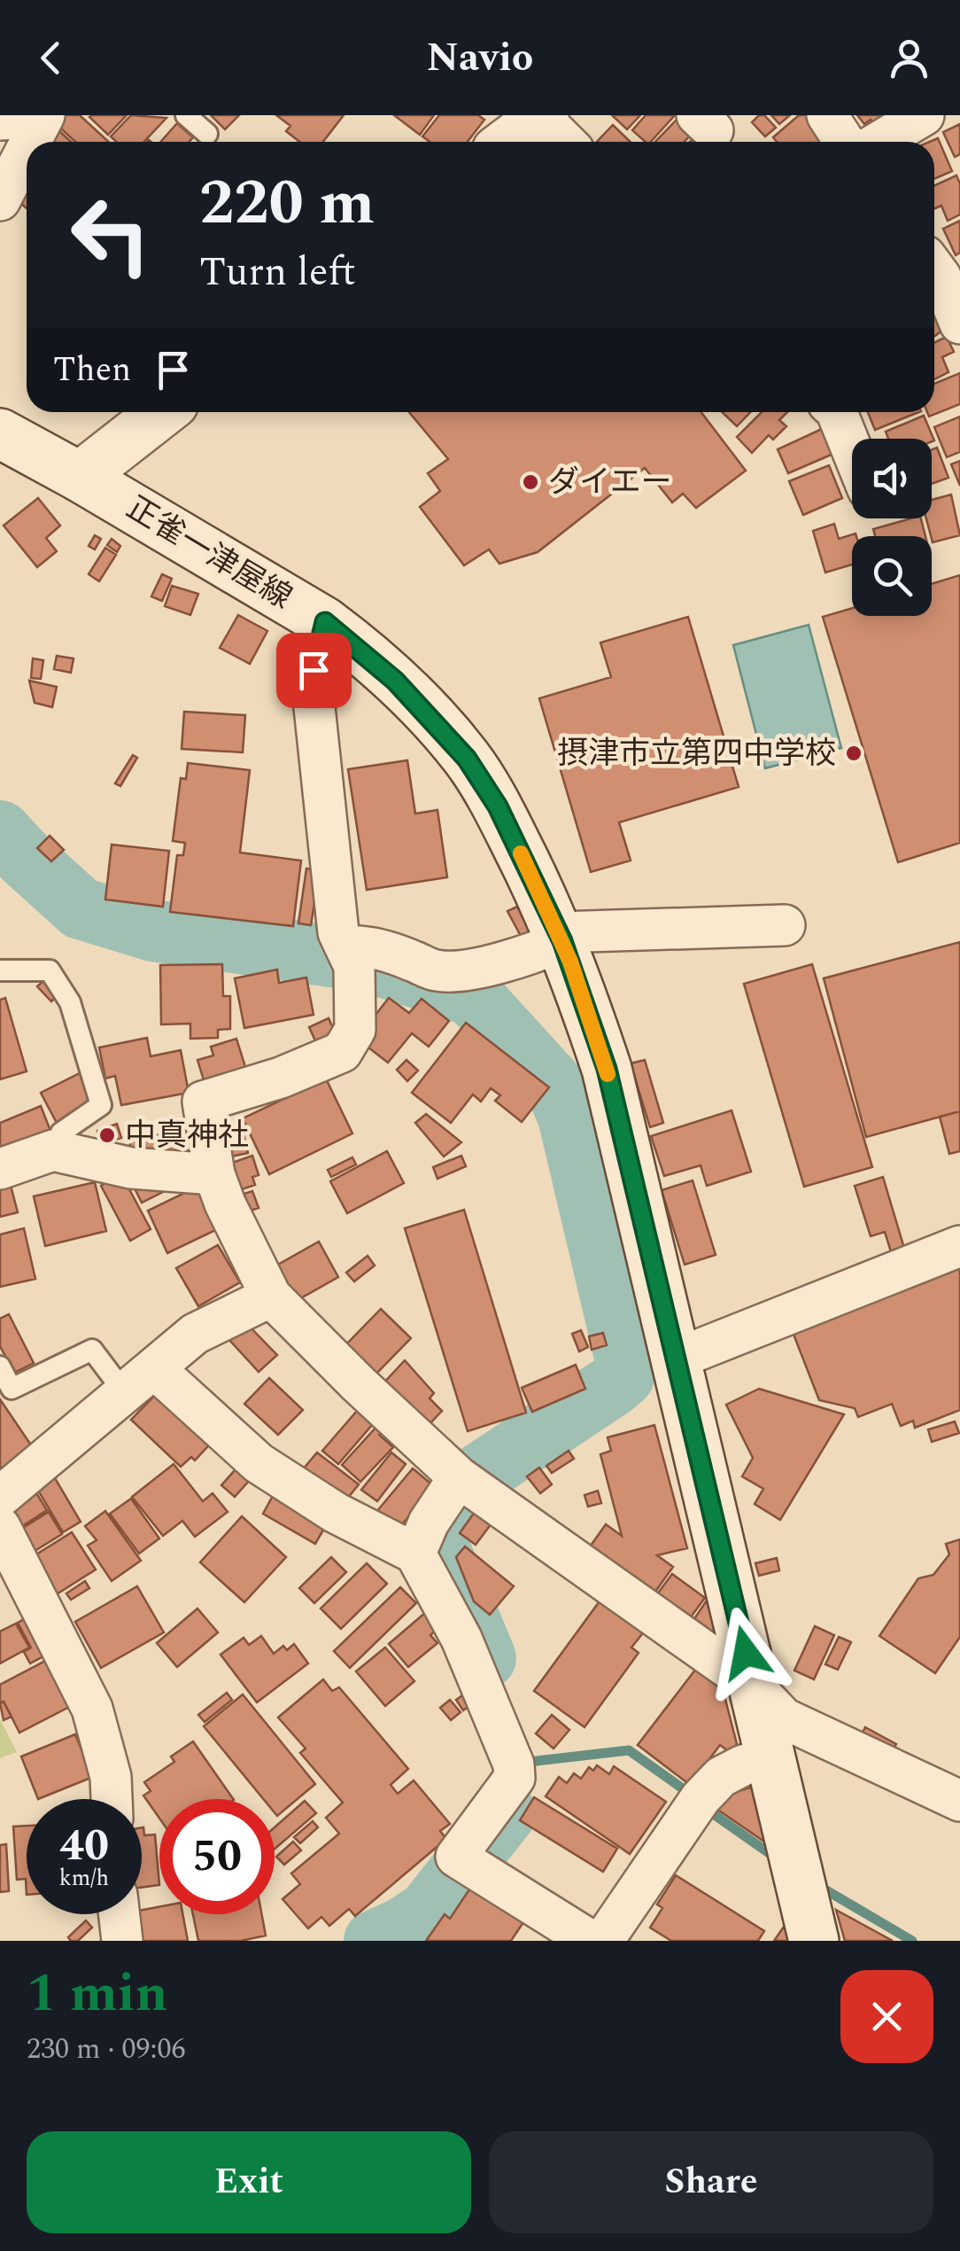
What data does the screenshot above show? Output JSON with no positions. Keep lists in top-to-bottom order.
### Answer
{
  "streets": {
    "main road": ["正雀一津屋線"]
  },
  "places": ["ダイエー", "摂津市立第四中学校", "中真神社"],
  "page": {
    "header": "Navio",
    "turn": ["220 m", "Turn left"],
    "then": "Then",
    "speed": "40 km/h",
    "limit": "50",
    "heading": ["1 min", "230 m · 09:06"],
    "buttons": ["Exit", "Share"]
  }
}
